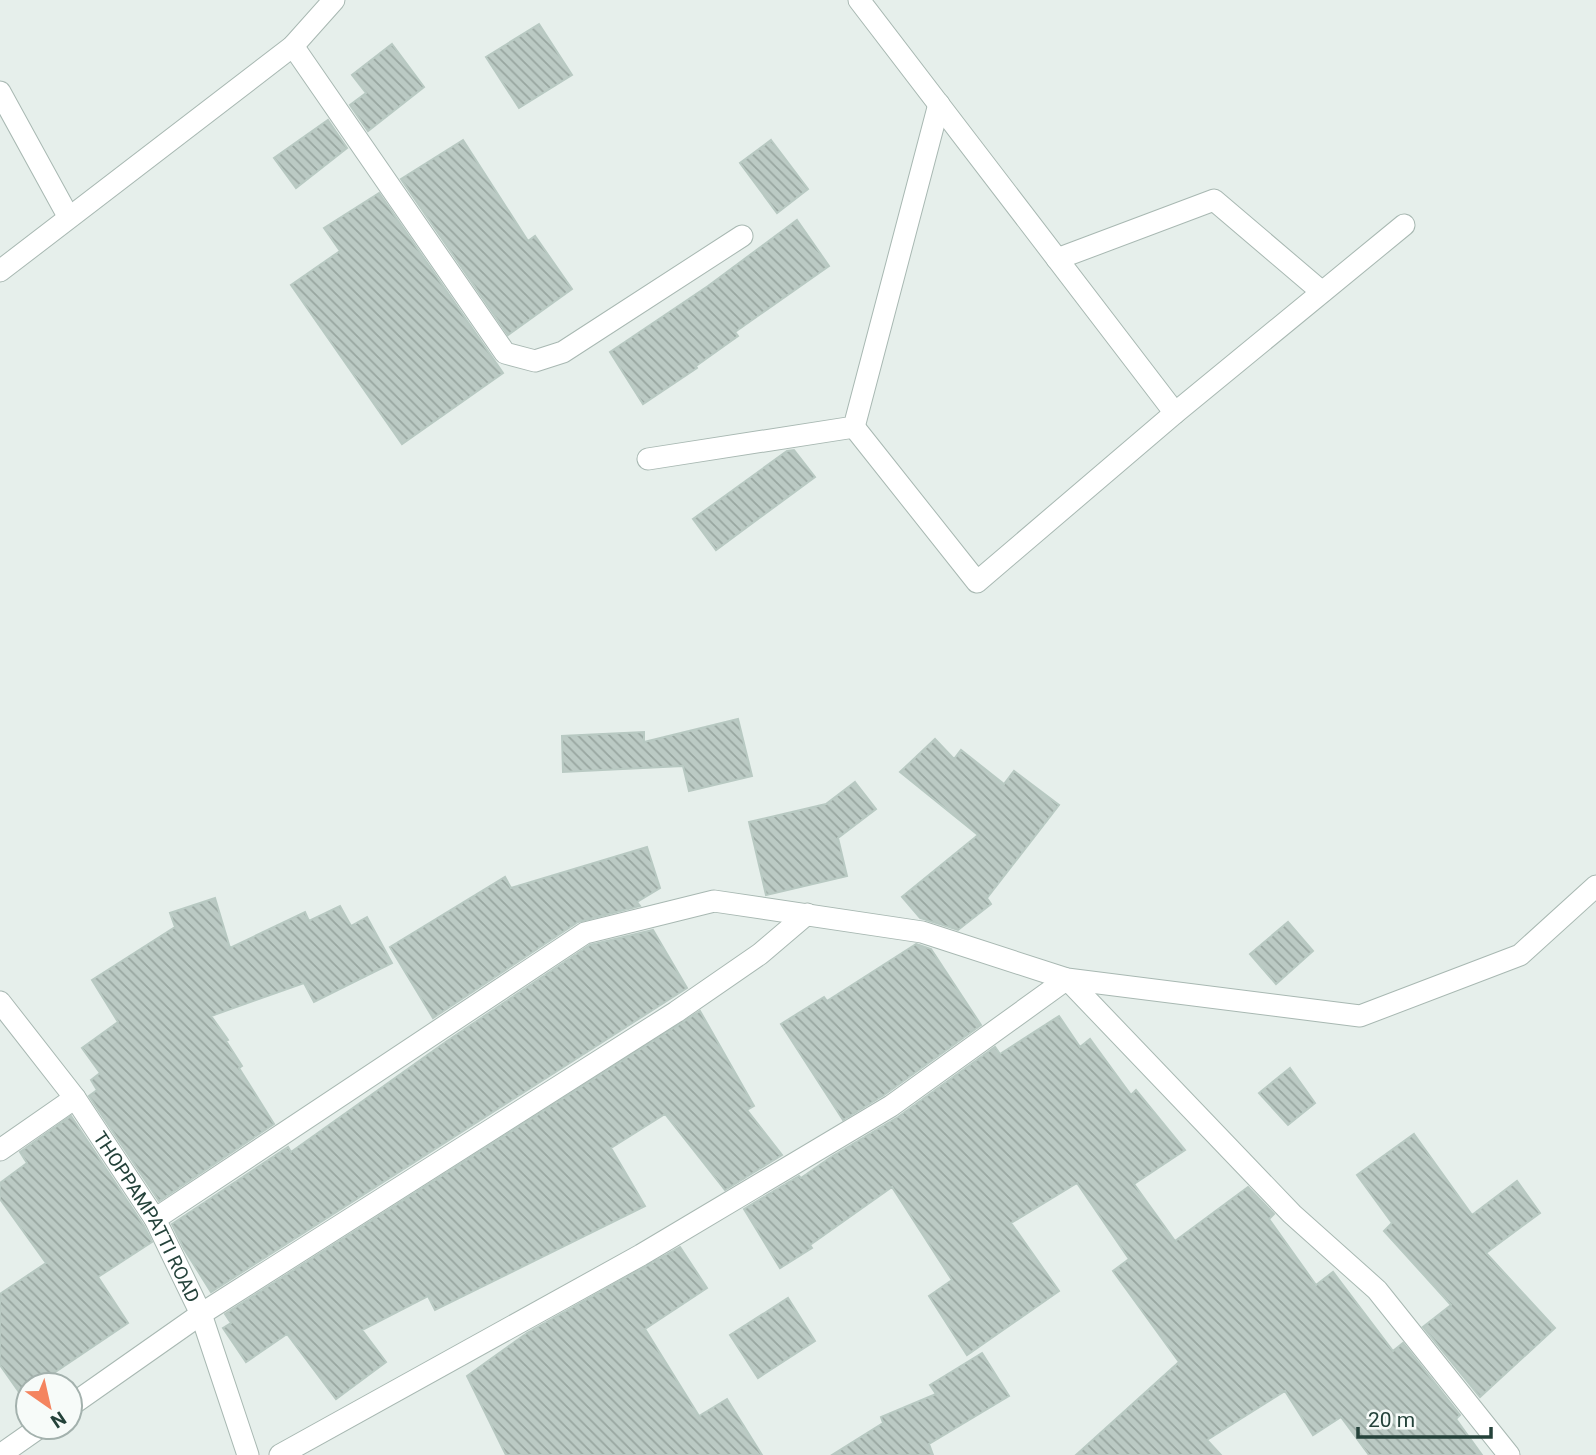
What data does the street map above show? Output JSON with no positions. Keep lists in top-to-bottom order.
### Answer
{
  "streets": {
    "street": ["THOPPAMPATTI ROAD"]
  },
  "scale_bar": "20 m",
  "north": "bottom right"
}
